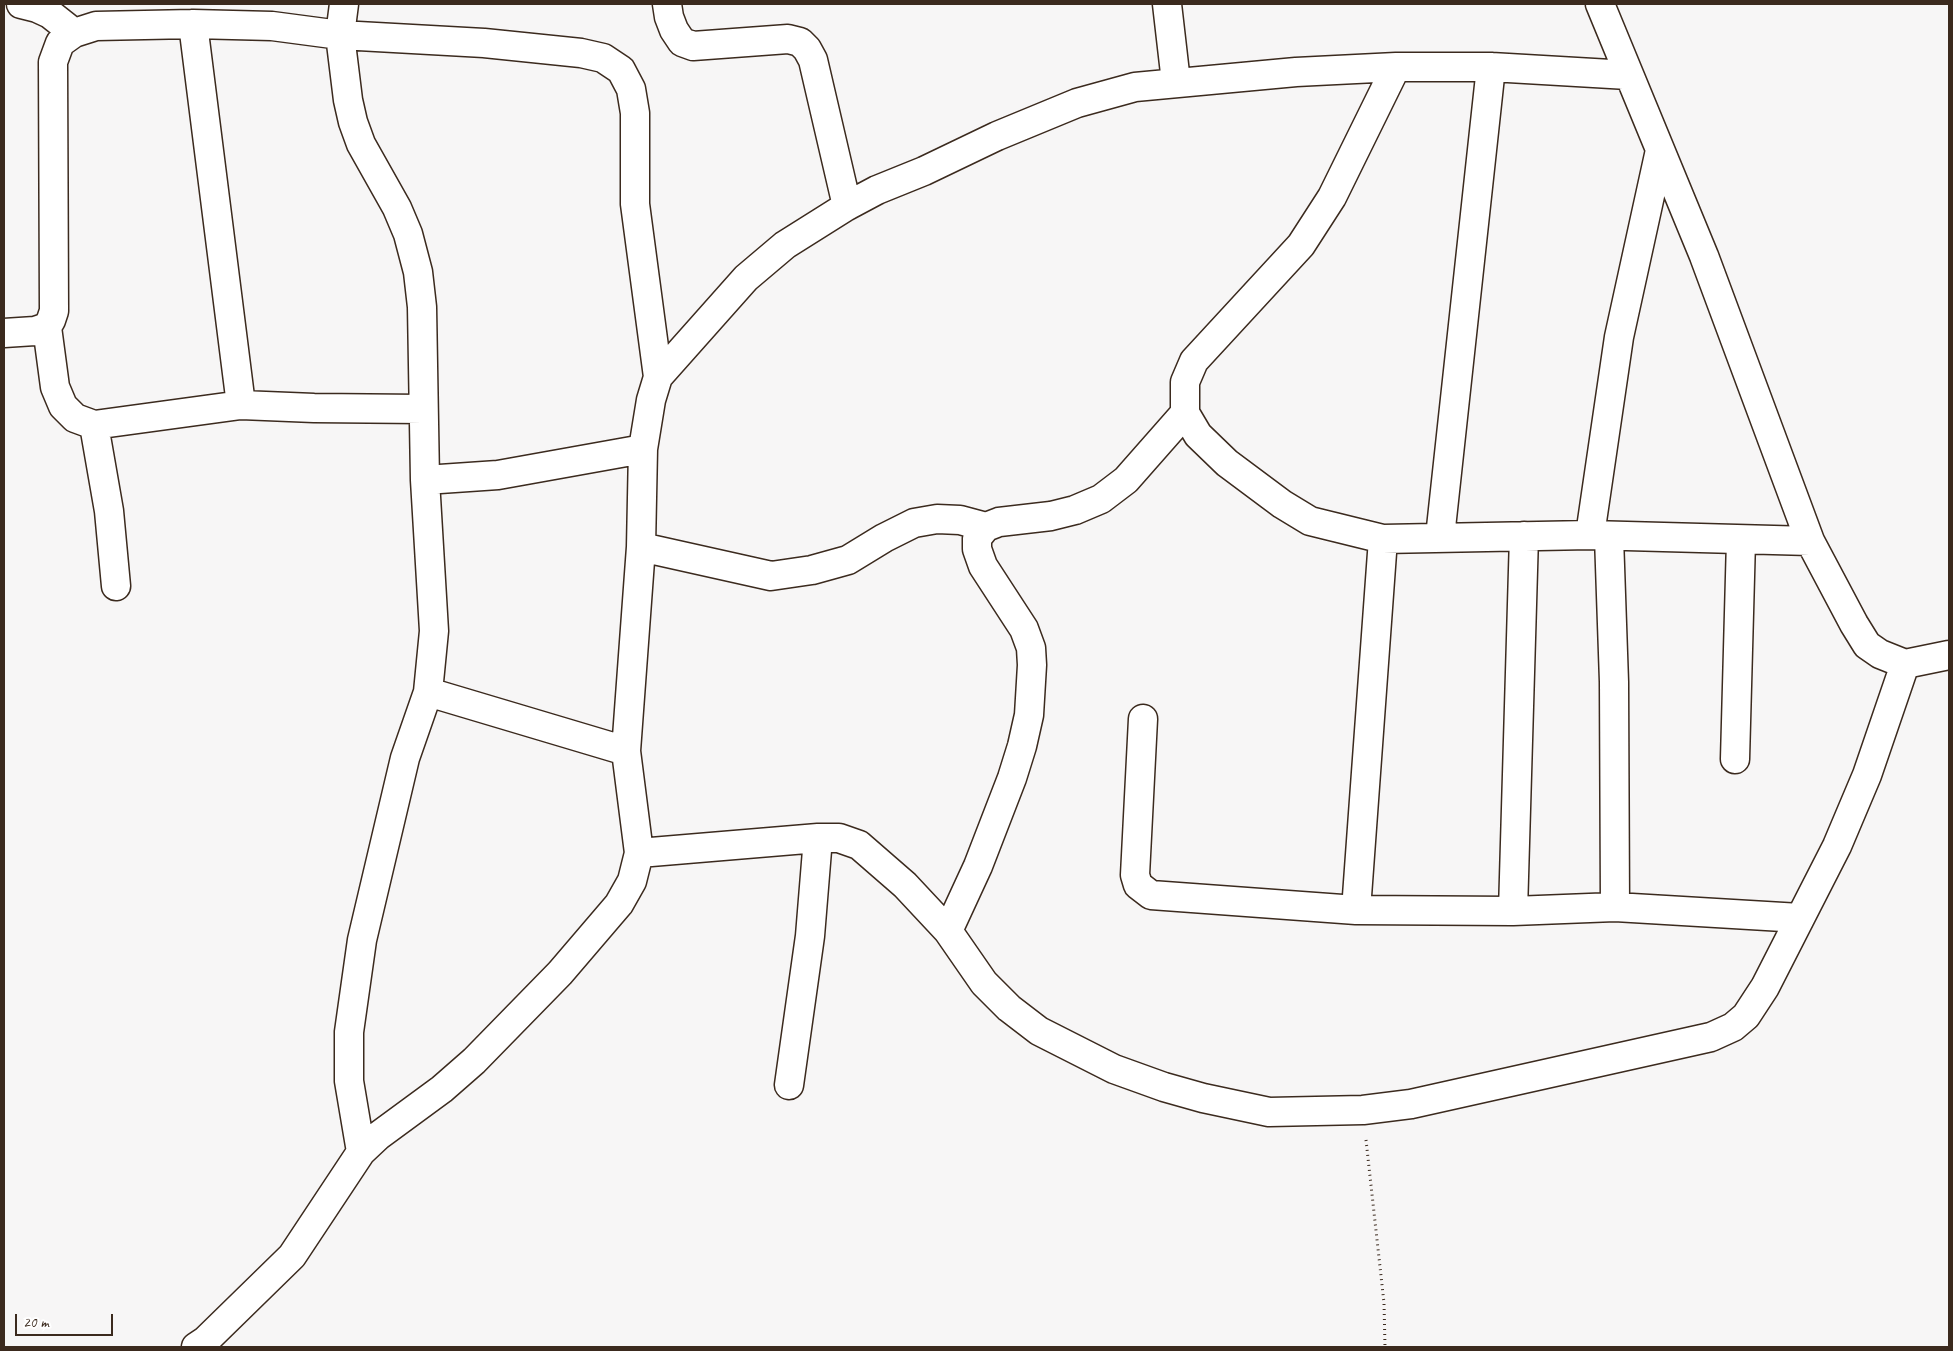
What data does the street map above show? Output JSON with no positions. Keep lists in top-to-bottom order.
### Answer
{
  "scale_bar": "20 m"
}
